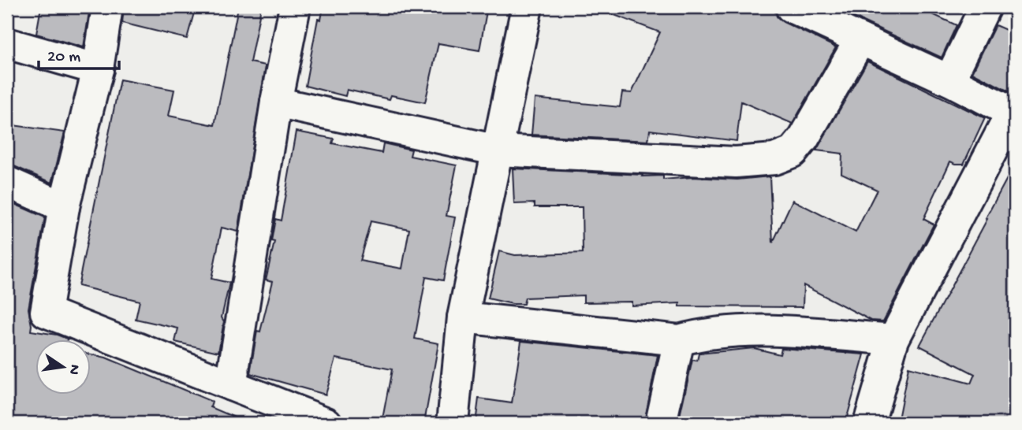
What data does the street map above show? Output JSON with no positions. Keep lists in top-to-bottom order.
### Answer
{
  "scale_bar": "20 m",
  "north": "right"
}
